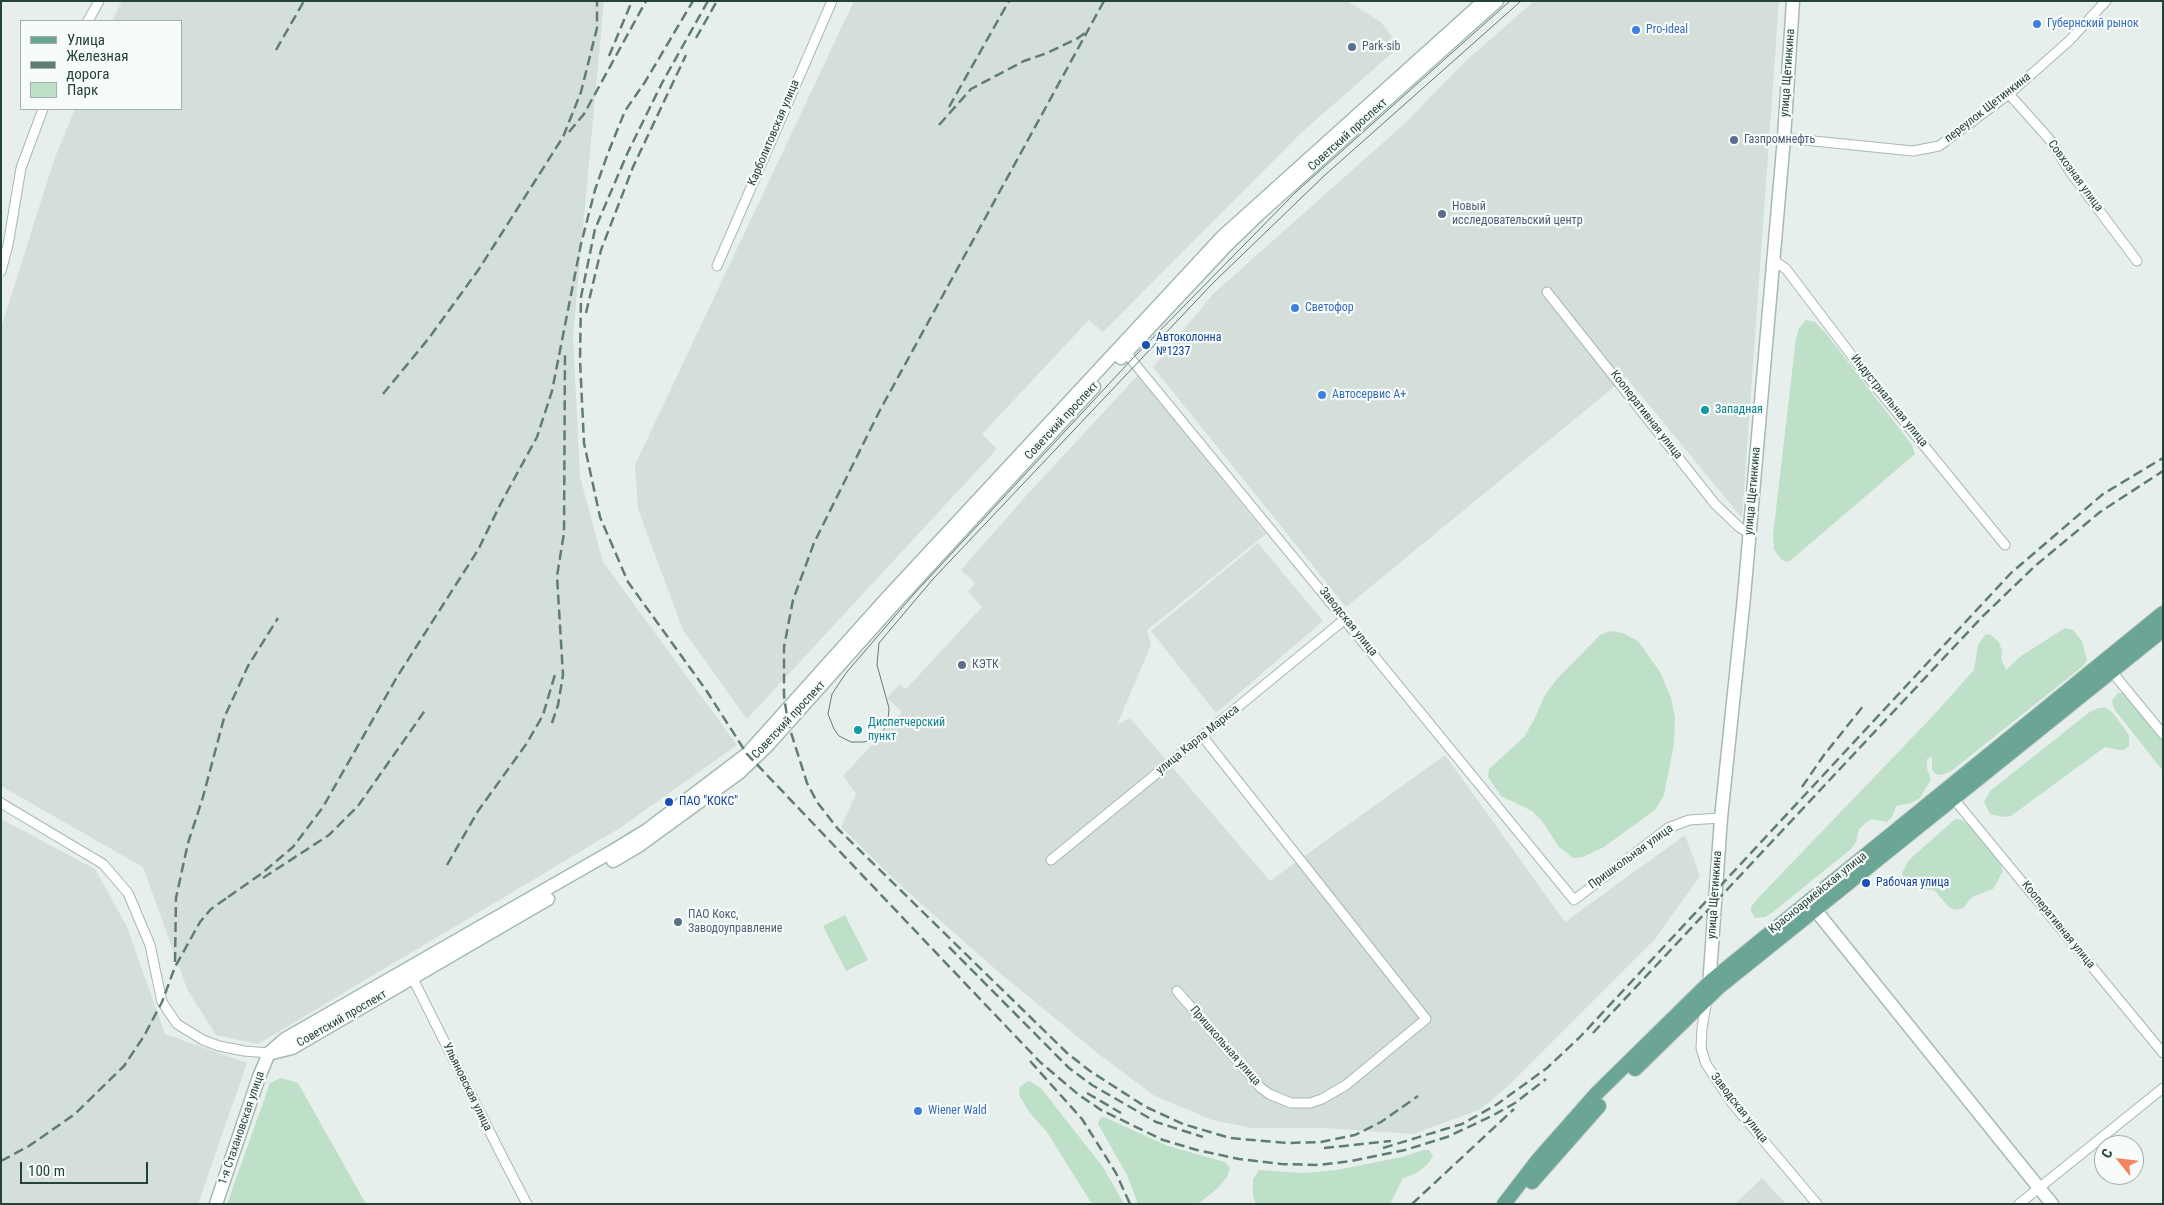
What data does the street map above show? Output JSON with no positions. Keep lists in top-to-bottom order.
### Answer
{
  "streets": {
    "main road": [
      "улица Щетинкина",
      "Советский проспект",
      "Красноармейская улица",
      "1-я Стахановская улица"
    ],
    "street": [
      "переулок Щетинкина",
      "Карболитовская улица",
      "Совхозная улица",
      "Индустриальная улица",
      "Кооперативная улица",
      "Заводская улица",
      "улица Карла Маркса",
      "Пришкольная улица",
      "Ульяновская улица"
    ]
  },
  "crossings": [
    ["улица Щетинкина", "переулок Щетинкина"],
    ["улица Щетинкина", "Индустриальная улица"],
    ["улица Щетинкина", "Кооперативная улица"],
    ["улица Щетинкина", "Заводская улица"],
    ["улица Щетинкина", "Пришкольная улица"],
    ["улица Щетинкина", "Красноармейская улица"],
    ["переулок Щетинкина", "Совхозная улица"],
    ["Советский проспект", "Заводская улица"],
    ["Советский проспект", "Ульяновская улица"],
    ["Советский проспект", "1-я Стахановская улица"],
    ["Кооперативная улица", "Красноармейская улица"],
    ["Заводская улица", "улица Карла Маркса"],
    ["Заводская улица", "Пришкольная улица"],
    ["Заводская улица", "Красноармейская улица"],
    ["улица Карла Маркса", "Пришкольная улица"]
  ],
  "places": [
    "Губернский рынок",
    "Pro-ideal",
    "Park-sib",
    "Газпромнефть",
    "Новый исследовательский центр",
    "Светофор",
    "Автоколонна №1237",
    "Автосервис А+",
    "Западная",
    "КЭТК",
    "Диспетчерский пункт",
    "ПАО \"КОКС\"",
    "Рабочая улица",
    "ПАО Кокс, Заводоуправление",
    "Wiener Wald"
  ],
  "legend": ["Улица", "Железная дорога", "Парк"],
  "scale_bar": "100 m",
  "north": "top left"
}
